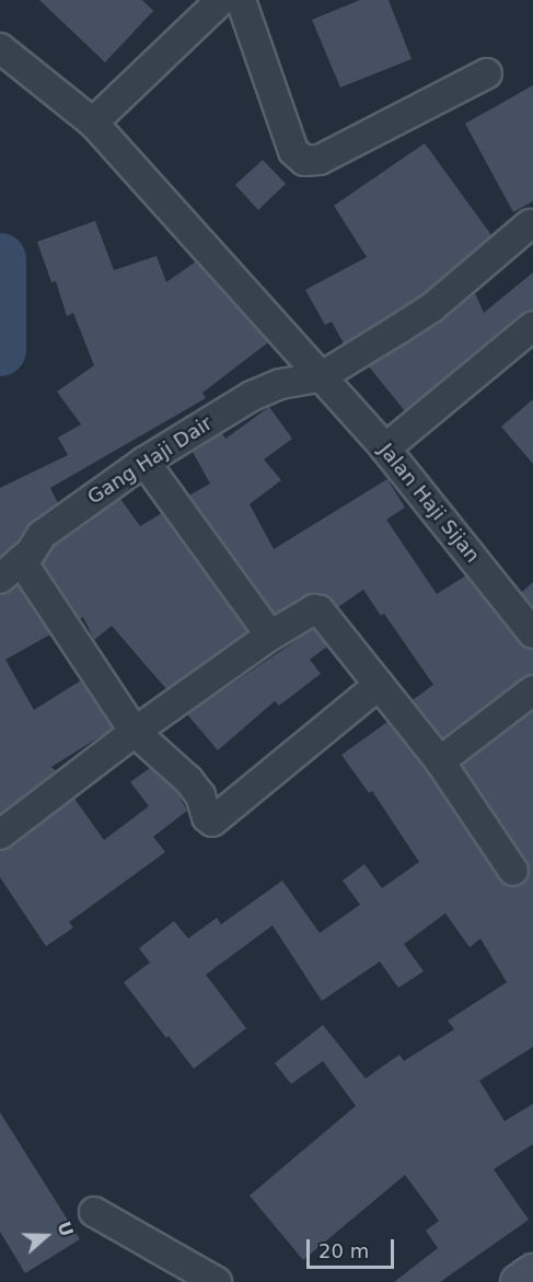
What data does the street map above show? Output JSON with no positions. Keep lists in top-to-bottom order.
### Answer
{
  "streets": {
    "street": ["Gang Haji Dair", "Jalan Haji Sijan"]
  },
  "crossings": [
    ["Gang Haji Dair", "Jalan Haji Sijan"]
  ],
  "scale_bar": "20 m",
  "north": "right"
}
